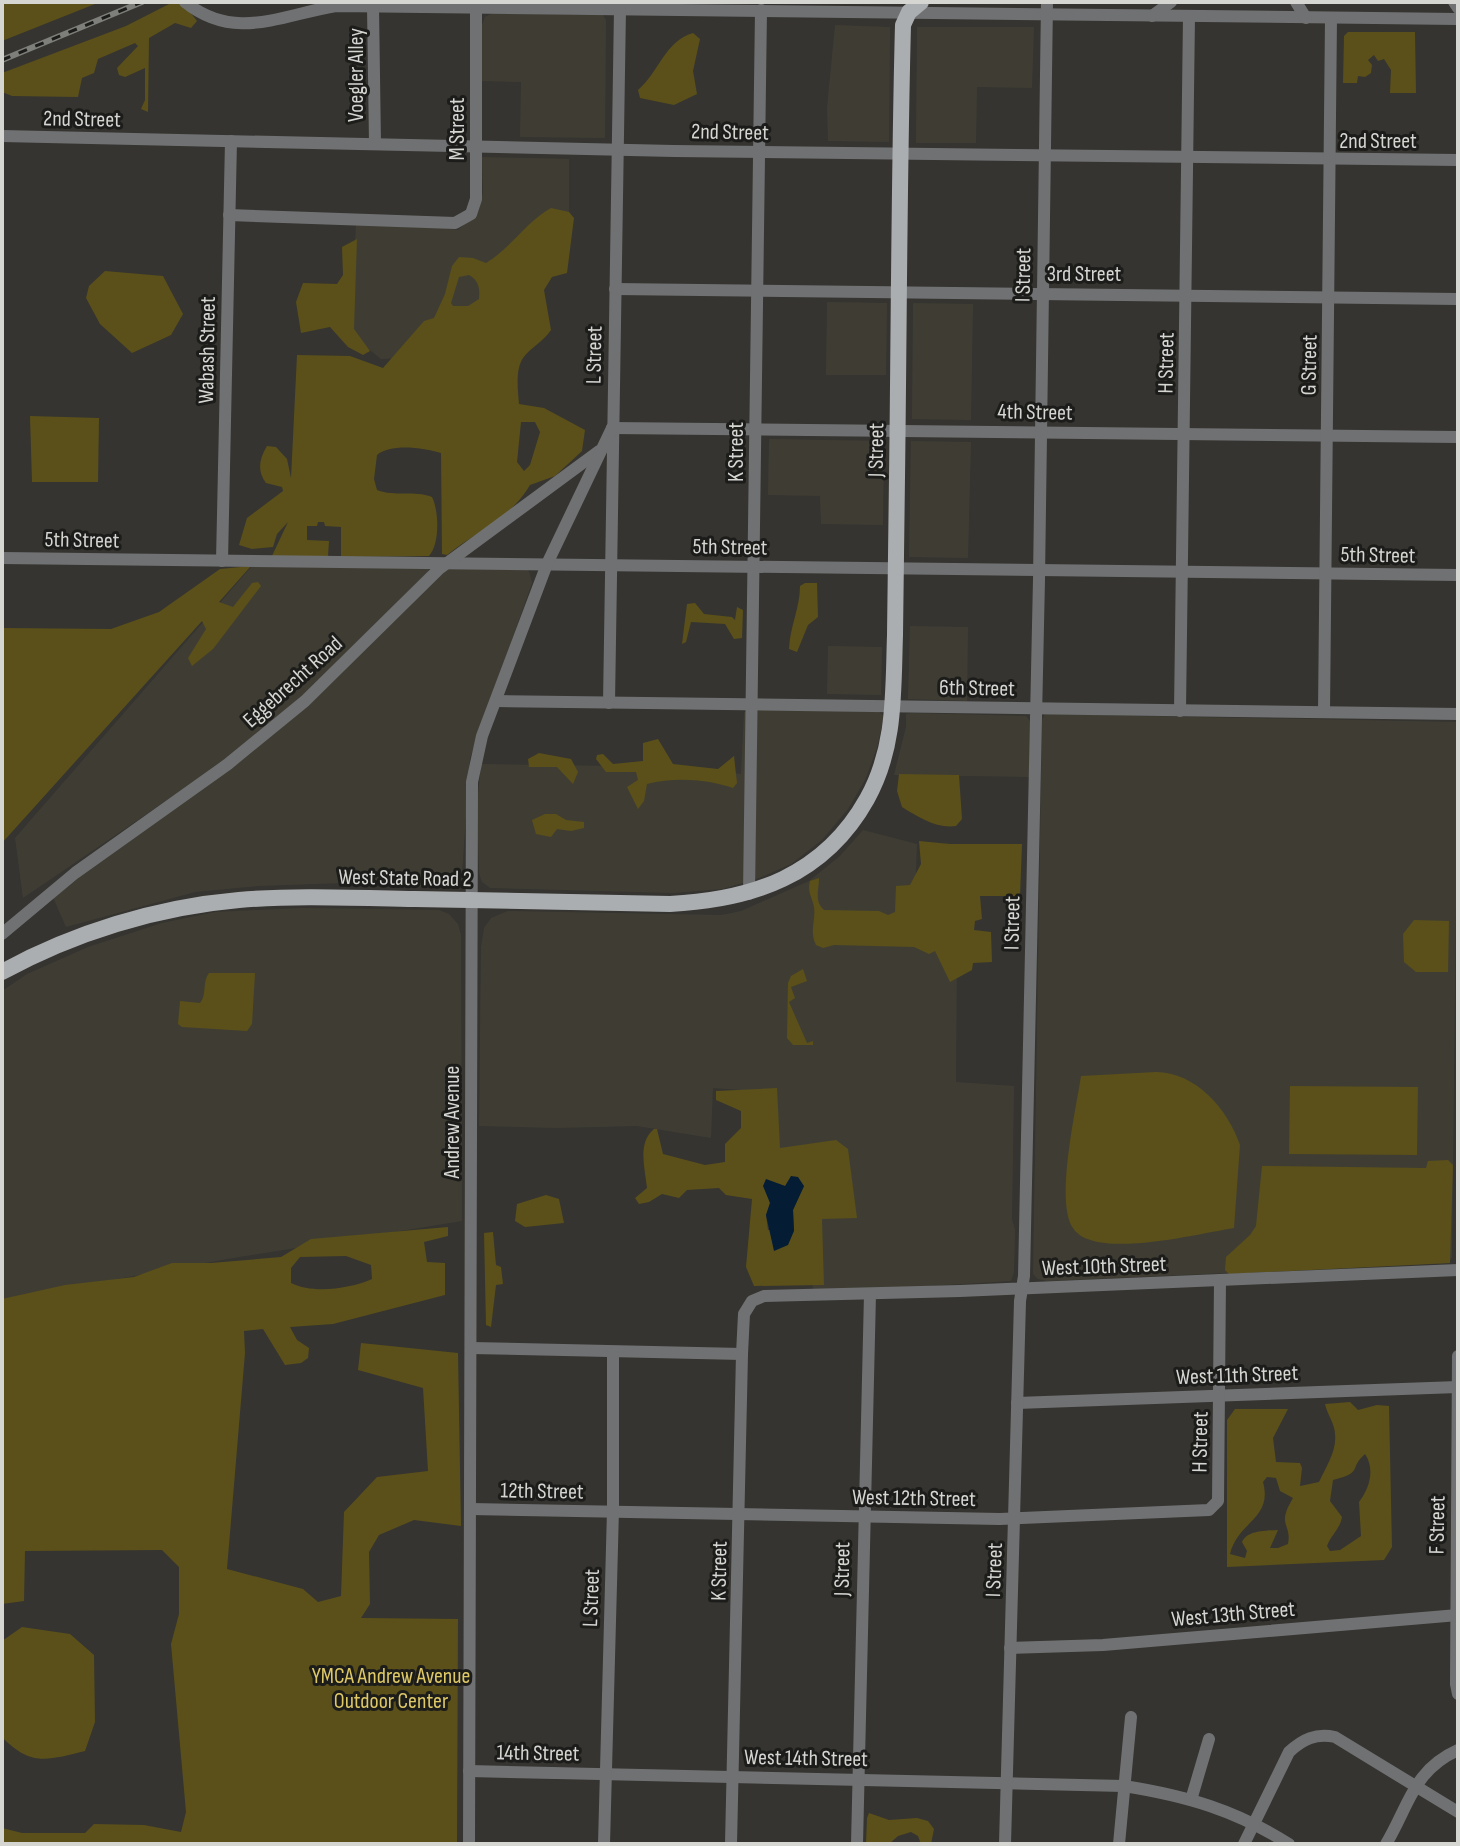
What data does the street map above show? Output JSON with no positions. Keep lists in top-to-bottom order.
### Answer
{
  "streets": {
    "main road": ["J Street", "West State Road 2"],
    "street": [
      "Voegler Alley",
      "2nd Street",
      "M Street",
      "3rd Street",
      "I Street",
      "Wabash Street",
      "L Street",
      "H Street",
      "G Street",
      "4th Street",
      "K Street",
      "5th Street",
      "Eggebrecht Road",
      "6th Street",
      "Andrew Avenue",
      "West 10th Street",
      "West 11th Street",
      "12th Street",
      "West 12th Street",
      "F Street",
      "West 13th Street",
      "14th Street",
      "West 14th Street"
    ]
  },
  "crossings": [
    ["Voegler Alley", "2nd Street"],
    ["2nd Street", "M Street"],
    ["2nd Street", "I Street"],
    ["2nd Street", "Wabash Street"],
    ["2nd Street", "L Street"],
    ["2nd Street", "H Street"],
    ["2nd Street", "G Street"],
    ["2nd Street", "J Street"],
    ["2nd Street", "K Street"],
    ["M Street", "Wabash Street"],
    ["3rd Street", "I Street"],
    ["3rd Street", "L Street"],
    ["3rd Street", "H Street"],
    ["3rd Street", "G Street"],
    ["3rd Street", "J Street"],
    ["3rd Street", "K Street"],
    ["I Street", "4th Street"],
    ["I Street", "5th Street"],
    ["I Street", "6th Street"],
    ["I Street", "West 10th Street"],
    ["I Street", "West 11th Street"],
    ["I Street", "West 12th Street"],
    ["I Street", "West 13th Street"],
    ["I Street", "West 14th Street"],
    ["Wabash Street", "5th Street"],
    ["L Street", "4th Street"],
    ["L Street", "5th Street"],
    ["L Street", "6th Street"],
    ["L Street", "Andrew Avenue"],
    ["L Street", "12th Street"],
    ["L Street", "West 12th Street"],
    ["L Street", "14th Street"],
    ["L Street", "West 14th Street"],
    ["H Street", "4th Street"],
    ["H Street", "5th Street"],
    ["H Street", "6th Street"],
    ["H Street", "West 10th Street"],
    ["H Street", "West 11th Street"],
    ["H Street", "West 12th Street"],
    ["G Street", "4th Street"],
    ["G Street", "5th Street"],
    ["G Street", "6th Street"],
    ["4th Street", "J Street"],
    ["4th Street", "K Street"],
    ["4th Street", "Andrew Avenue"],
    ["J Street", "5th Street"],
    ["J Street", "6th Street"],
    ["J Street", "West State Road 2"],
    ["J Street", "West 10th Street"],
    ["J Street", "West 12th Street"],
    ["J Street", "West 14th Street"],
    ["K Street", "5th Street"],
    ["K Street", "6th Street"],
    ["K Street", "West State Road 2"],
    ["K Street", "West 10th Street"],
    ["K Street", "West 12th Street"],
    ["K Street", "West 14th Street"],
    ["5th Street", "Eggebrecht Road"],
    ["5th Street", "Andrew Avenue"],
    ["Eggebrecht Road", "Andrew Avenue"],
    ["6th Street", "Andrew Avenue"],
    ["West State Road 2", "Andrew Avenue"],
    ["Andrew Avenue", "12th Street"],
    ["Andrew Avenue", "14th Street"],
    ["West 11th Street", "F Street"],
    ["12th Street", "West 12th Street"],
    ["F Street", "West 13th Street"],
    ["14th Street", "West 14th Street"]
  ],
  "parks": ["YMCA Andrew Avenue Outdoor Center"]
}
